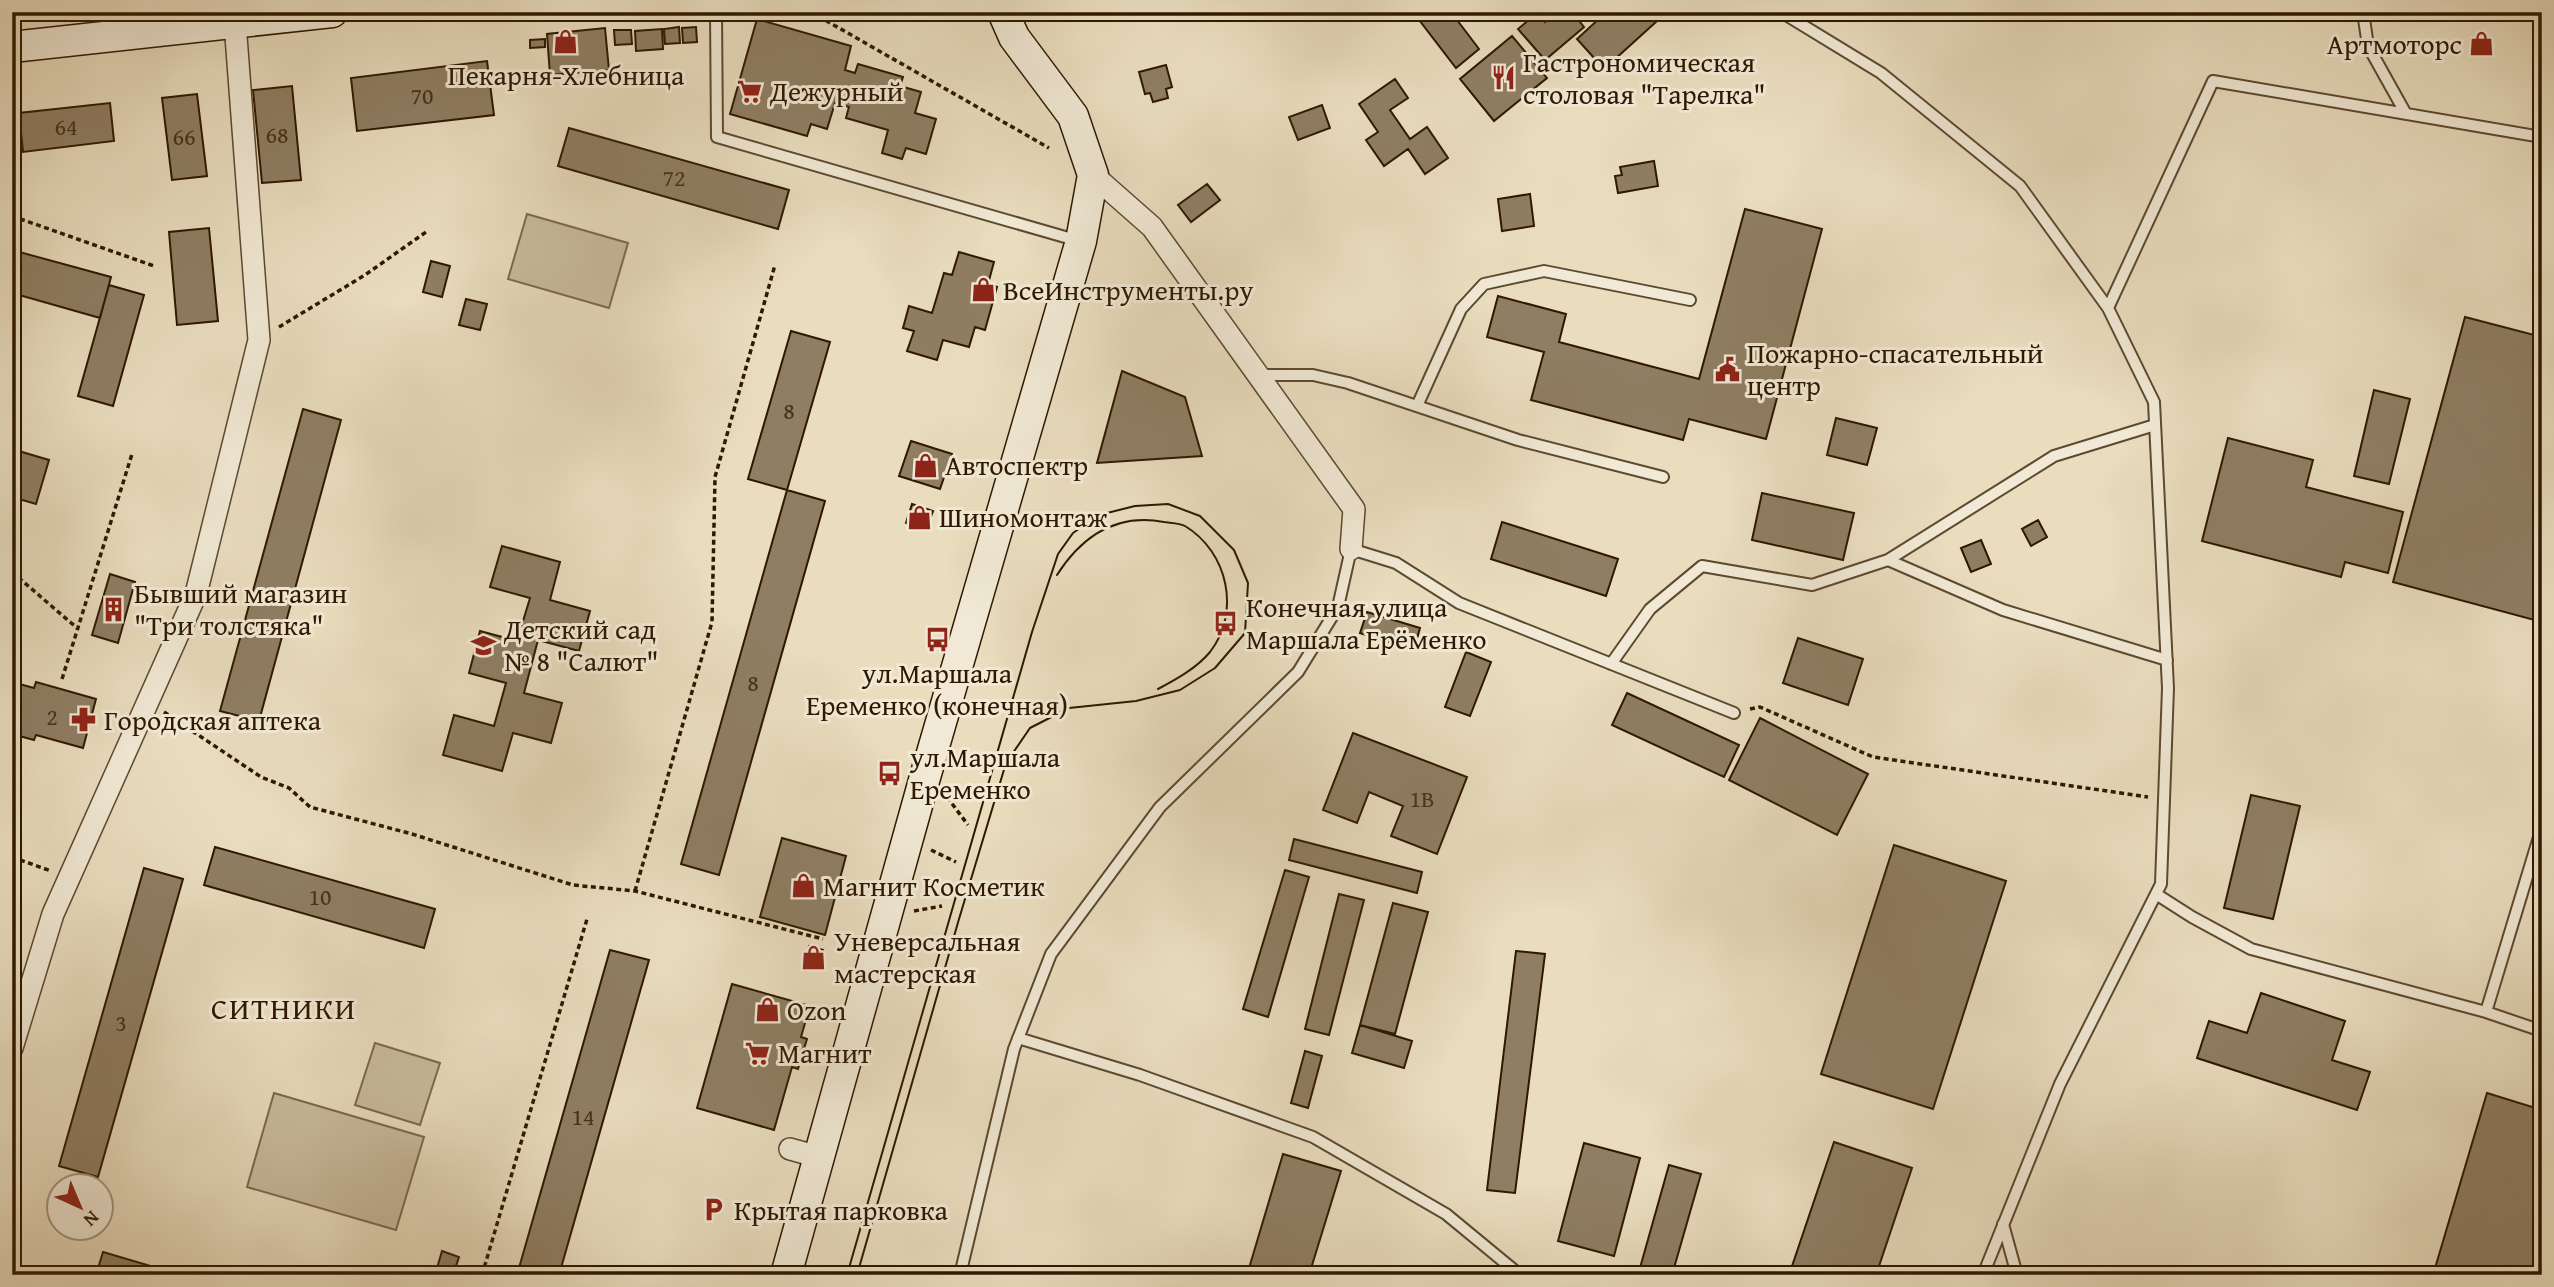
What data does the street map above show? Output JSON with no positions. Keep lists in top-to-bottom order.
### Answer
{
  "districts": ["СИТНИКИ"],
  "places": {
    "shop": [
      "Пекарня-Хлебница",
      "Артмоторс",
      "ВсеИнструменты.ру",
      "Автоспектр",
      "Шиномонтаж",
      "Магнит Косметик",
      "Уневерсальная мастерская",
      "Ozon"
    ],
    "restaurant": ["Гастрономическая столовая \"Тарелка\""],
    "supermarket": ["Дежурный", "Магнит"],
    "public building": ["Пожарно-спасательный центр"],
    "building": ["Бывший магазин \"Три толстяка\""],
    "bus stop": ["Конечная улица Маршала Ерёменко", "ул.Маршала Еременко (конечная)", "ул.Маршала Еременко"],
    "school or university": ["Детский сад № 8 \"Салют\""],
    "pharmacy": ["Городская аптека"],
    "parking": ["Крытая парковка"]
  },
  "house_numbers": [
    "70",
    "64",
    "68",
    "66",
    "72",
    "8",
    "8",
    "2",
    "1В",
    "10",
    "3",
    "14"
  ],
  "north": "bottom right"
}
